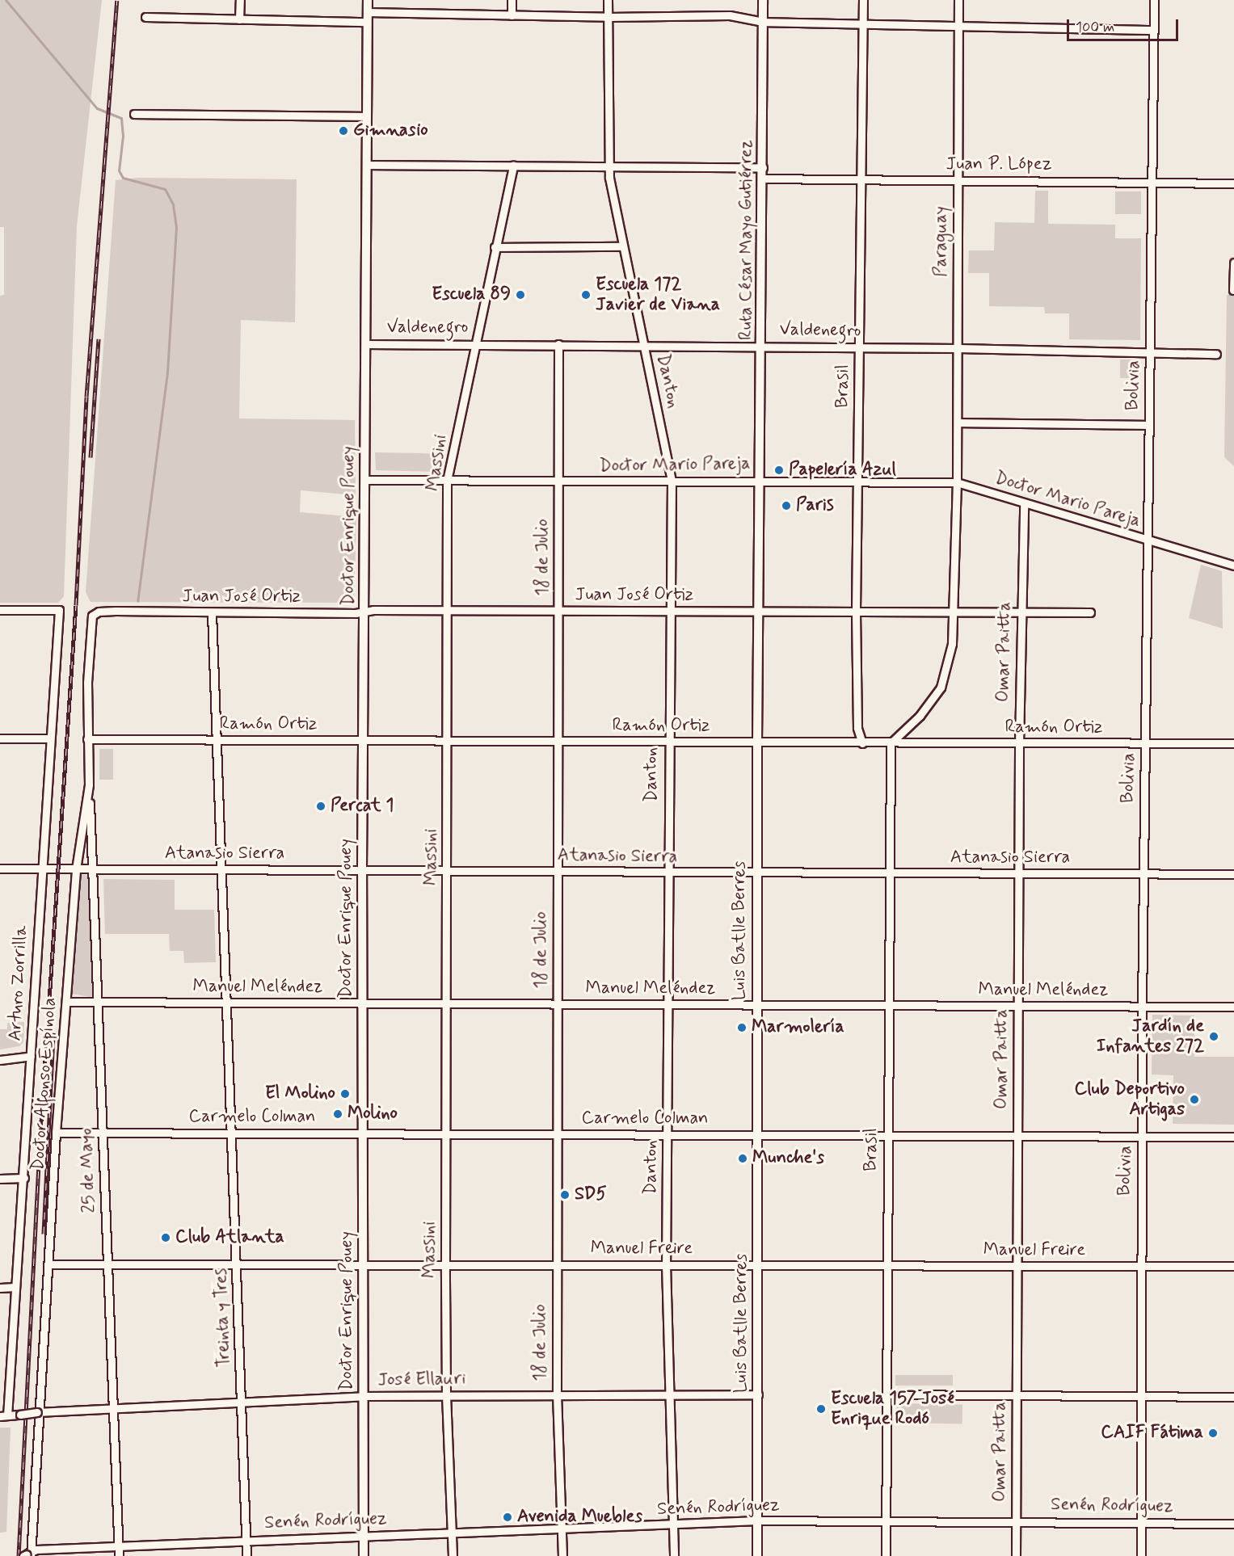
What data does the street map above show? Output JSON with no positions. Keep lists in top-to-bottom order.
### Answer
{
  "streets": {
    "street": [
      "Juan P. López",
      "Ruta César Mayo Gutiérrez",
      "Paraguay",
      "Valdenegro",
      "Danton",
      "Bolivia",
      "Brasil",
      "Massini",
      "Doctor Mario Pareja",
      "Doctor Enrique Pouey",
      "18 de Julio",
      "Juan José Ortiz",
      "Omar Paitta",
      "Ramón Ortiz",
      "Atanasio Sierra",
      "Luis Batlle Berres",
      "Arturo Zorrilla",
      "Manuel Meléndez",
      "Doctor Alfonso Espínola",
      "Carmelo Colman",
      "25 de Mayo",
      "Manuel Freire",
      "Treinta y Tres",
      "José Ellauri",
      "Senén Rodríguez"
    ]
  },
  "crossings": [
    ["Juan P. López", "Ruta César Mayo Gutiérrez"],
    ["Juan P. López", "Paraguay"],
    ["Juan P. López", "Bolivia"],
    ["Juan P. López", "Brasil"],
    ["Ruta César Mayo Gutiérrez", "Valdenegro"],
    ["Ruta César Mayo Gutiérrez", "Doctor Mario Pareja"],
    ["Ruta César Mayo Gutiérrez", "Luis Batlle Berres"],
    ["Paraguay", "Valdenegro"],
    ["Paraguay", "Brasil"],
    ["Paraguay", "Doctor Mario Pareja"],
    ["Paraguay", "Juan José Ortiz"],
    ["Paraguay", "Ramón Ortiz"],
    ["Valdenegro", "Danton"],
    ["Valdenegro", "Bolivia"],
    ["Valdenegro", "Brasil"],
    ["Valdenegro", "Massini"],
    ["Valdenegro", "Doctor Enrique Pouey"],
    ["Valdenegro", "18 de Julio"],
    ["Danton", "Doctor Mario Pareja"],
    ["Danton", "Juan José Ortiz"],
    ["Danton", "Ramón Ortiz"],
    ["Danton", "Atanasio Sierra"],
    ["Danton", "Manuel Meléndez"],
    ["Danton", "Carmelo Colman"],
    ["Danton", "Manuel Freire"],
    ["Danton", "José Ellauri"],
    ["Danton", "Senén Rodríguez"],
    ["Bolivia", "Doctor Mario Pareja"],
    ["Bolivia", "Ramón Ortiz"],
    ["Bolivia", "Atanasio Sierra"],
    ["Bolivia", "Manuel Meléndez"],
    ["Bolivia", "Carmelo Colman"],
    ["Bolivia", "Manuel Freire"],
    ["Bolivia", "Senén Rodríguez"],
    ["Brasil", "Doctor Mario Pareja"],
    ["Brasil", "Juan José Ortiz"],
    ["Brasil", "Ramón Ortiz"],
    ["Brasil", "Atanasio Sierra"],
    ["Brasil", "Manuel Meléndez"],
    ["Brasil", "Carmelo Colman"],
    ["Brasil", "Manuel Freire"],
    ["Brasil", "Senén Rodríguez"],
    ["Massini", "Doctor Mario Pareja"],
    ["Massini", "Juan José Ortiz"],
    ["Massini", "Ramón Ortiz"],
    ["Massini", "Atanasio Sierra"],
    ["Massini", "Manuel Meléndez"],
    ["Massini", "Carmelo Colman"],
    ["Massini", "Manuel Freire"],
    ["Massini", "José Ellauri"],
    ["Massini", "Senén Rodríguez"],
    ["Doctor Mario Pareja", "Doctor Enrique Pouey"],
    ["Doctor Mario Pareja", "18 de Julio"],
    ["Doctor Mario Pareja", "Omar Paitta"],
    ["Doctor Mario Pareja", "Luis Batlle Berres"],
    ["Doctor Enrique Pouey", "Juan José Ortiz"],
    ["Doctor Enrique Pouey", "Ramón Ortiz"],
    ["Doctor Enrique Pouey", "Atanasio Sierra"],
    ["Doctor Enrique Pouey", "Manuel Meléndez"],
    ["Doctor Enrique Pouey", "Carmelo Colman"],
    ["Doctor Enrique Pouey", "Manuel Freire"],
    ["Doctor Enrique Pouey", "José Ellauri"],
    ["Doctor Enrique Pouey", "Senén Rodríguez"],
    ["18 de Julio", "Juan José Ortiz"],
    ["18 de Julio", "Ramón Ortiz"],
    ["18 de Julio", "Atanasio Sierra"],
    ["18 de Julio", "Manuel Meléndez"],
    ["18 de Julio", "Carmelo Colman"],
    ["18 de Julio", "Manuel Freire"],
    ["18 de Julio", "José Ellauri"],
    ["18 de Julio", "Senén Rodríguez"],
    ["Juan José Ortiz", "Omar Paitta"],
    ["Juan José Ortiz", "Luis Batlle Berres"],
    ["Juan José Ortiz", "Doctor Alfonso Espínola"],
    ["Juan José Ortiz", "Treinta y Tres"],
    ["Omar Paitta", "Ramón Ortiz"],
    ["Omar Paitta", "Atanasio Sierra"],
    ["Omar Paitta", "Manuel Meléndez"],
    ["Omar Paitta", "Carmelo Colman"],
    ["Omar Paitta", "Manuel Freire"],
    ["Omar Paitta", "Senén Rodríguez"],
    ["Ramón Ortiz", "Luis Batlle Berres"],
    ["Ramón Ortiz", "Doctor Alfonso Espínola"],
    ["Ramón Ortiz", "Treinta y Tres"],
    ["Atanasio Sierra", "Luis Batlle Berres"],
    ["Atanasio Sierra", "Arturo Zorrilla"],
    ["Atanasio Sierra", "Doctor Alfonso Espínola"],
    ["Atanasio Sierra", "25 de Mayo"],
    ["Atanasio Sierra", "Treinta y Tres"],
    ["Luis Batlle Berres", "Manuel Meléndez"],
    ["Luis Batlle Berres", "Carmelo Colman"],
    ["Luis Batlle Berres", "Manuel Freire"],
    ["Luis Batlle Berres", "José Ellauri"],
    ["Luis Batlle Berres", "Senén Rodríguez"],
    ["Arturo Zorrilla", "José Ellauri"],
    ["Manuel Meléndez", "Doctor Alfonso Espínola"],
    ["Manuel Meléndez", "25 de Mayo"],
    ["Manuel Meléndez", "Treinta y Tres"],
    ["Doctor Alfonso Espínola", "Carmelo Colman"],
    ["Doctor Alfonso Espínola", "25 de Mayo"],
    ["Doctor Alfonso Espínola", "Manuel Freire"],
    ["Doctor Alfonso Espínola", "José Ellauri"],
    ["Doctor Alfonso Espínola", "Senén Rodríguez"],
    ["Carmelo Colman", "25 de Mayo"],
    ["Carmelo Colman", "Treinta y Tres"],
    ["25 de Mayo", "Manuel Freire"],
    ["25 de Mayo", "José Ellauri"],
    ["25 de Mayo", "Senén Rodríguez"],
    ["Manuel Freire", "Treinta y Tres"],
    ["Treinta y Tres", "José Ellauri"],
    ["Treinta y Tres", "Senén Rodríguez"]
  ],
  "places": [
    "Gimnasio",
    "Escuela 89",
    "Escuela 172 Javier de Viana",
    "Papelería Azul",
    "Paris",
    "Percat 1",
    "Marmolería",
    "Jardín de Infantes 272",
    "El Molino",
    "Club Deportivo Artigas",
    "Molino",
    "Munche's",
    "SD5",
    "Club Atlanta",
    "Escuela 157 José Enrique Rodó",
    "CAIF Fátima",
    "Avenida Muebles"
  ],
  "scale_bar": "100 m"
}
